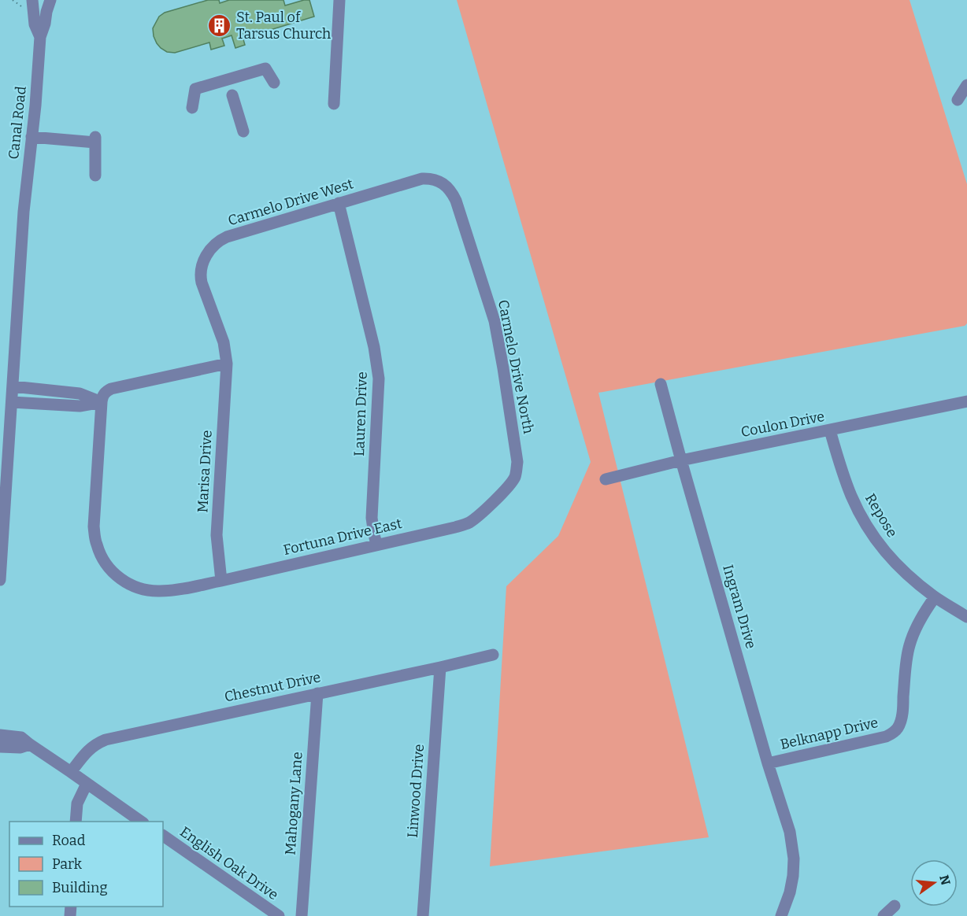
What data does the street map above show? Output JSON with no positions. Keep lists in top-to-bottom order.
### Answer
{
  "streets": {
    "street": [
      "Canal Road",
      "Carmelo Drive West",
      "Carmelo Drive North",
      "Lauren Drive",
      "Coulon Drive",
      "Marisa Drive",
      "Repose",
      "Fortuna Drive East",
      "Ingram Drive",
      "Chestnut Drive",
      "Belknapp Drive",
      "Linwood Drive",
      "Mahogany Lane",
      "English Oak Drive"
    ]
  },
  "crossings": [
    ["Carmelo Drive West", "Carmelo Drive North"],
    ["Carmelo Drive West", "Lauren Drive"],
    ["Carmelo Drive West", "Marisa Drive"],
    ["Carmelo Drive North", "Fortuna Drive East"],
    ["Lauren Drive", "Fortuna Drive East"],
    ["Coulon Drive", "Repose"],
    ["Coulon Drive", "Ingram Drive"],
    ["Marisa Drive", "Fortuna Drive East"],
    ["Repose", "Belknapp Drive"],
    ["Ingram Drive", "Belknapp Drive"],
    ["Chestnut Drive", "Linwood Drive"],
    ["Chestnut Drive", "Mahogany Lane"]
  ],
  "places": {
    "building": ["St. Paul of Tarsus Church"]
  },
  "legend": ["Road", "Park", "Building"],
  "north": "right"
}
